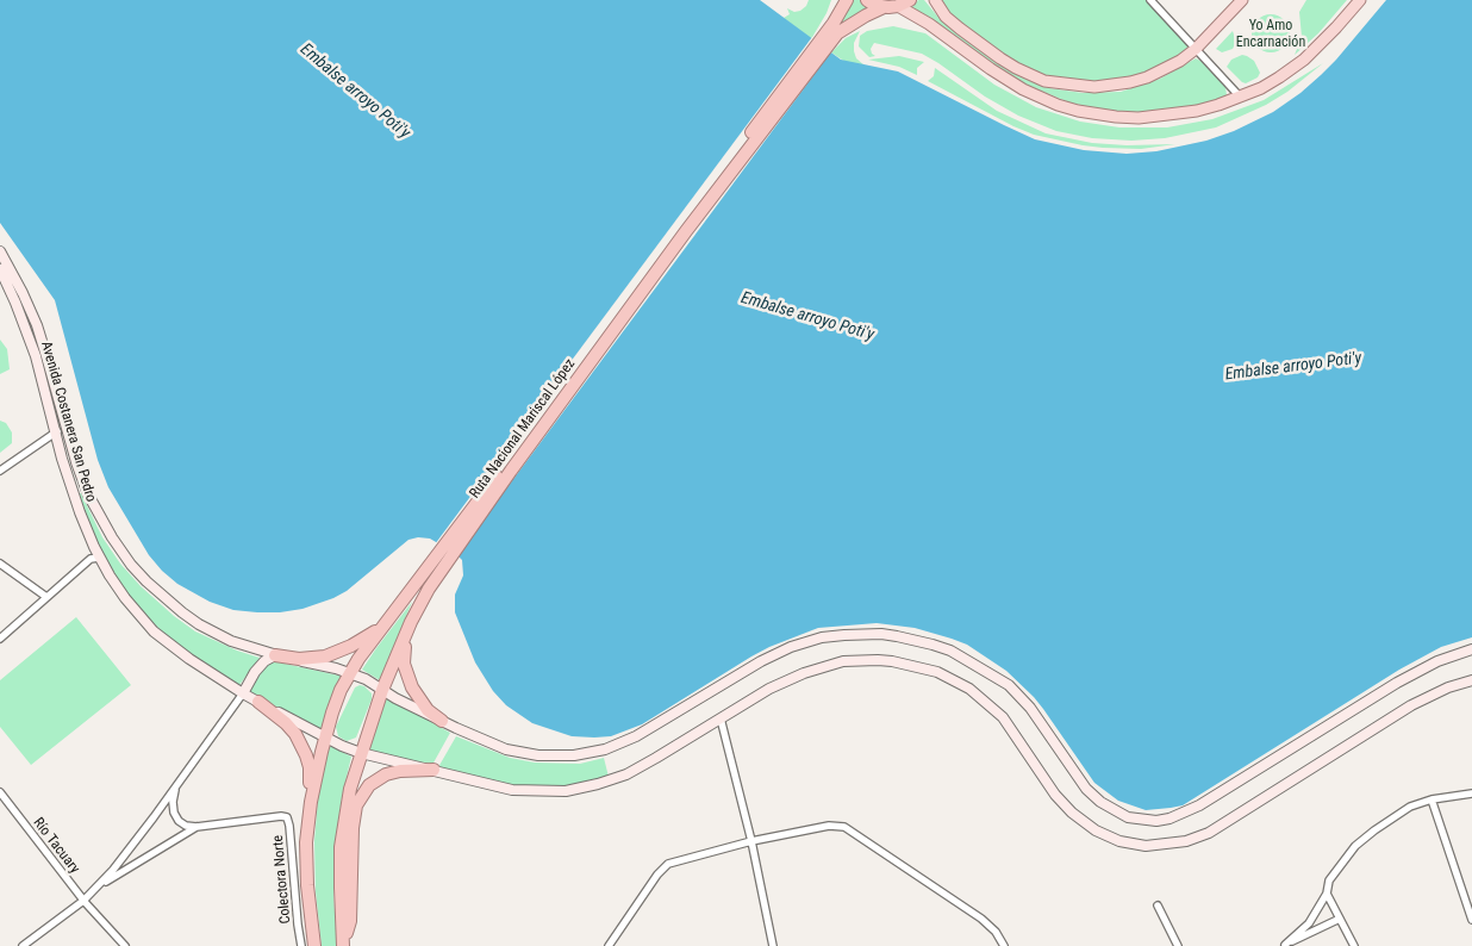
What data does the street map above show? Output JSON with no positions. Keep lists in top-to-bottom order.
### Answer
{
  "streets": {
    "highway": ["Ruta Nacional Mariscal López"],
    "main road": ["Avenida Costanera San Pedro"],
    "street": ["Río Tacuary", "Colectora Norte"]
  },
  "crossings": [
    ["Avenida Costanera San Pedro", "Ruta Nacional Mariscal López"]
  ],
  "water": ["Embalse arroyo Poti'y"],
  "parks": ["Yo Amo Encarnación"]
}
